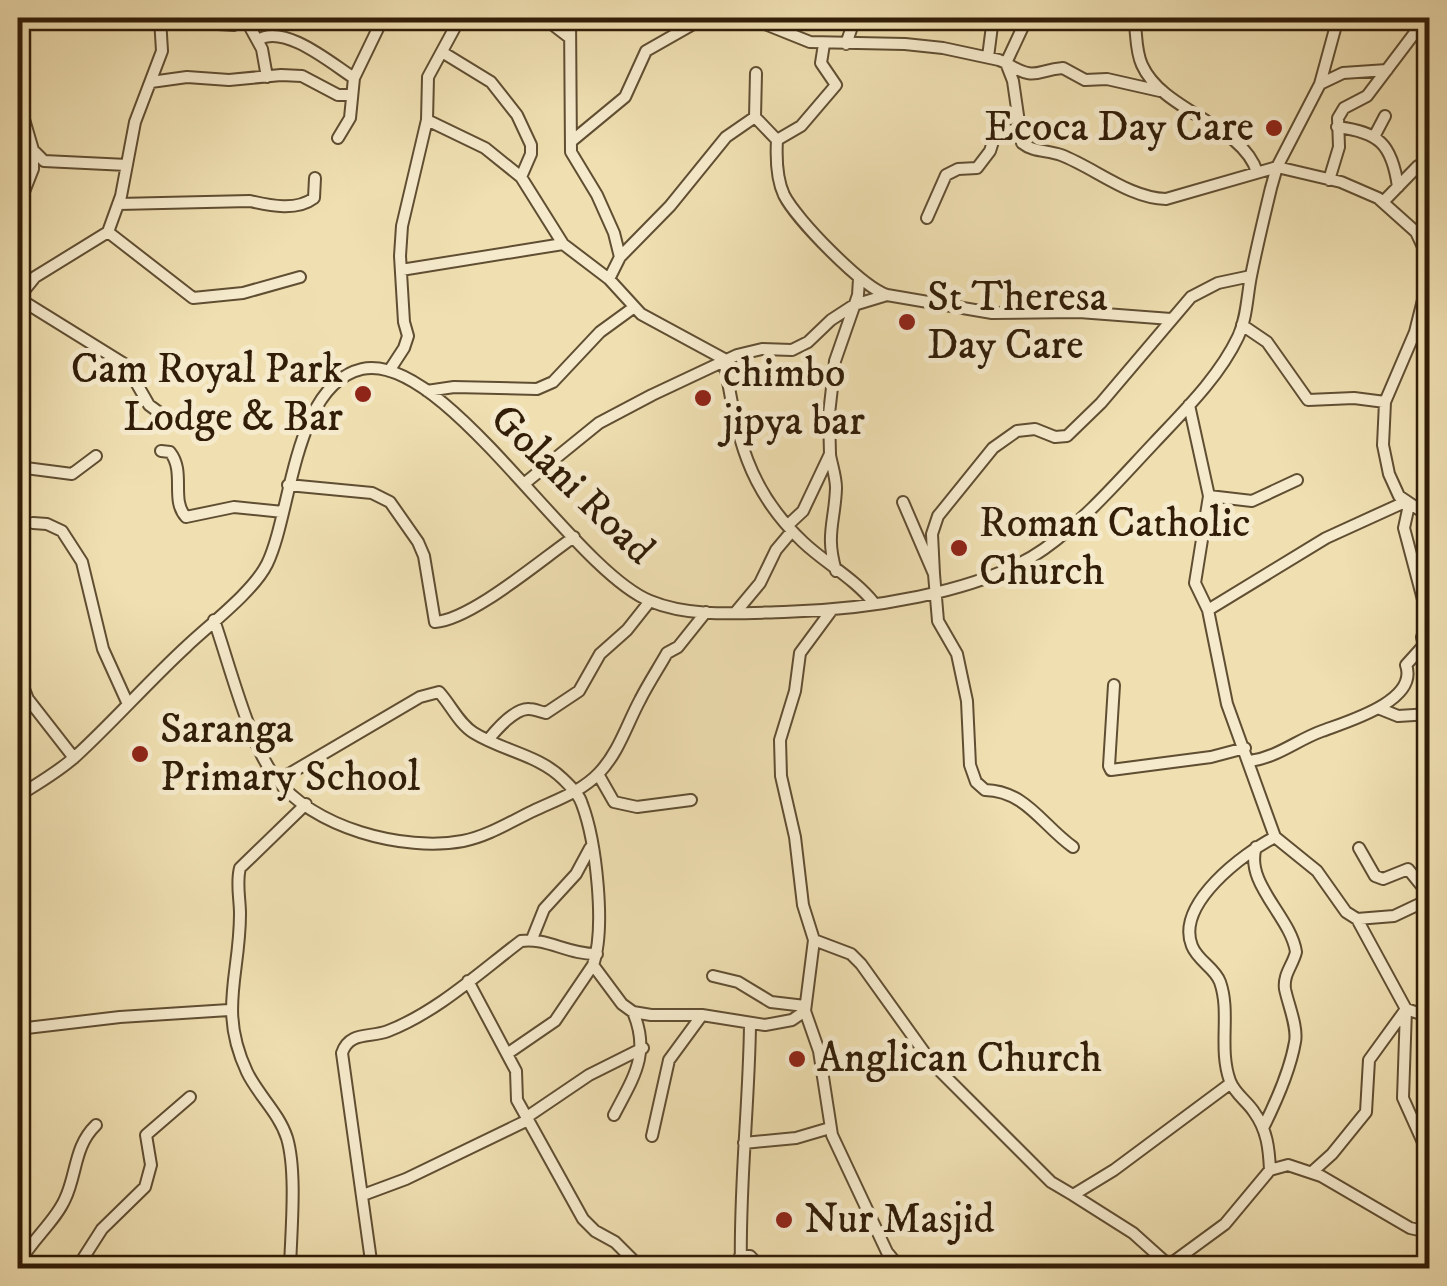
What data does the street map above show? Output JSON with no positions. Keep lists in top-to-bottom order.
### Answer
{
  "streets": {
    "street": ["Golani Road"]
  },
  "places": [
    "Ecoca Day Care",
    "St Theresa Day Care",
    "Cam Royal Park Lodge & Bar",
    "chimbo jipya bar",
    "Roman Catholic Church",
    "Saranga Primary School",
    "Anglican Church",
    "Nur Masjid"
  ]
}
